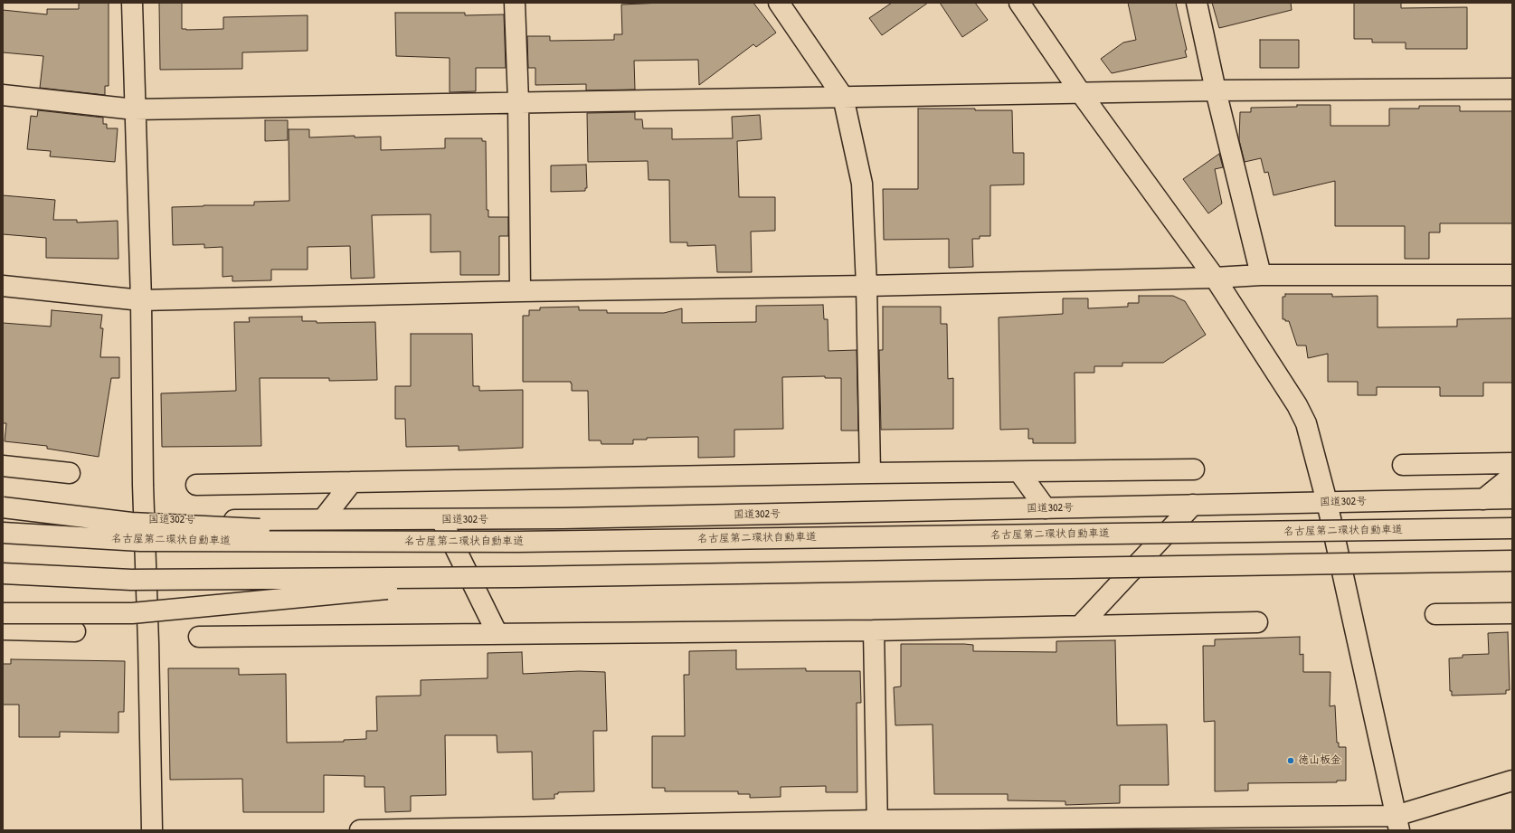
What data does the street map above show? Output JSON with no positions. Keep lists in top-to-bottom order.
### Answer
{
  "streets": {
    "main road": ["国道302号", "名古屋第二環状自動車道"]
  },
  "places": ["徳山板金"]
}
